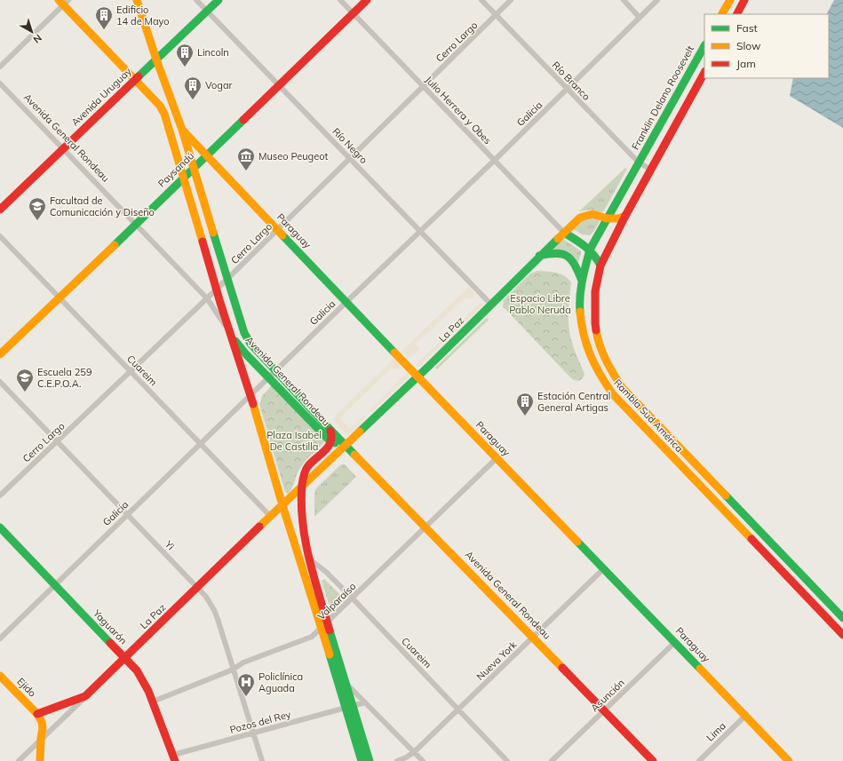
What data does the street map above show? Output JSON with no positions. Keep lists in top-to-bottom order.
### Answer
{
  "streets": {
    "street": [
      "Cerro Largo",
      "Río Branco",
      "Avenida Uruguay",
      "Franklin Delano Roosevelt",
      "Julio Herrera y Obes",
      "Galicia",
      "Avenida General Rondeau",
      "Río Negro",
      "Paysandú",
      "Paraguay",
      "La Paz",
      "Cuareim",
      "Rambla Sud América",
      "Yi",
      "Valparaíso",
      "Yaguarón",
      "Nueva York",
      "Ejido",
      "Asunción",
      "Pozos del Rey",
      "Lima"
    ]
  },
  "crossings": [
    ["Cerro Largo", "Río Branco"],
    ["Cerro Largo", "Julio Herrera y Obes"],
    ["Cerro Largo", "Avenida General Rondeau"],
    ["Cerro Largo", "Río Negro"],
    ["Cerro Largo", "Paraguay"],
    ["Cerro Largo", "Cuareim"],
    ["Cerro Largo", "Yi"],
    ["Río Branco", "Franklin Delano Roosevelt"],
    ["Río Branco", "Galicia"],
    ["Río Branco", "Rambla Sud América"],
    ["Avenida Uruguay", "Avenida General Rondeau"],
    ["Avenida Uruguay", "Río Negro"],
    ["Franklin Delano Roosevelt", "Rambla Sud América"],
    ["Julio Herrera y Obes", "Galicia"],
    ["Julio Herrera y Obes", "Paysandú"],
    ["Julio Herrera y Obes", "La Paz"],
    ["Galicia", "Avenida General Rondeau"],
    ["Galicia", "Río Negro"],
    ["Galicia", "Paraguay"],
    ["Galicia", "Cuareim"],
    ["Galicia", "Yi"],
    ["Galicia", "Yaguarón"],
    ["Avenida General Rondeau", "Paysandú"],
    ["Avenida General Rondeau", "Paraguay"],
    ["Avenida General Rondeau", "La Paz"],
    ["Avenida General Rondeau", "Valparaíso"],
    ["Avenida General Rondeau", "Nueva York"],
    ["Avenida General Rondeau", "Asunción"],
    ["Río Negro", "Paysandú"],
    ["Río Negro", "La Paz"],
    ["Paysandú", "Paraguay"],
    ["Paysandú", "Cuareim"],
    ["Paraguay", "La Paz"],
    ["Paraguay", "Valparaíso"],
    ["Paraguay", "Nueva York"],
    ["Paraguay", "Asunción"],
    ["Paraguay", "Lima"],
    ["La Paz", "Cuareim"],
    ["La Paz", "Rambla Sud América"],
    ["La Paz", "Yi"],
    ["La Paz", "Yaguarón"],
    ["La Paz", "Ejido"],
    ["Cuareim", "Valparaíso"],
    ["Cuareim", "Nueva York"],
    ["Yi", "Valparaíso"],
    ["Yi", "Pozos del Rey"],
    ["Valparaíso", "Yaguarón"],
    ["Yaguarón", "Pozos del Rey"]
  ],
  "parks": ["Espacio Libre Pablo Neruda", "Plaza Isabel De Castilla"],
  "places": {
    "building": [
      "Edificio 14 de Mayo",
      "Lincoln",
      "Vogar",
      "Estación Central General Artigas"
    ],
    "museum": ["Museo Peugeot"],
    "school or university": ["Facultad de Comunicación y Diseño", "Escuela 259 C.E.P.O.A."],
    "hospital": ["Policlínica Aguada"]
  },
  "legend": ["Fast", "Slow", "Jam"],
  "north": "bottom right"
}
